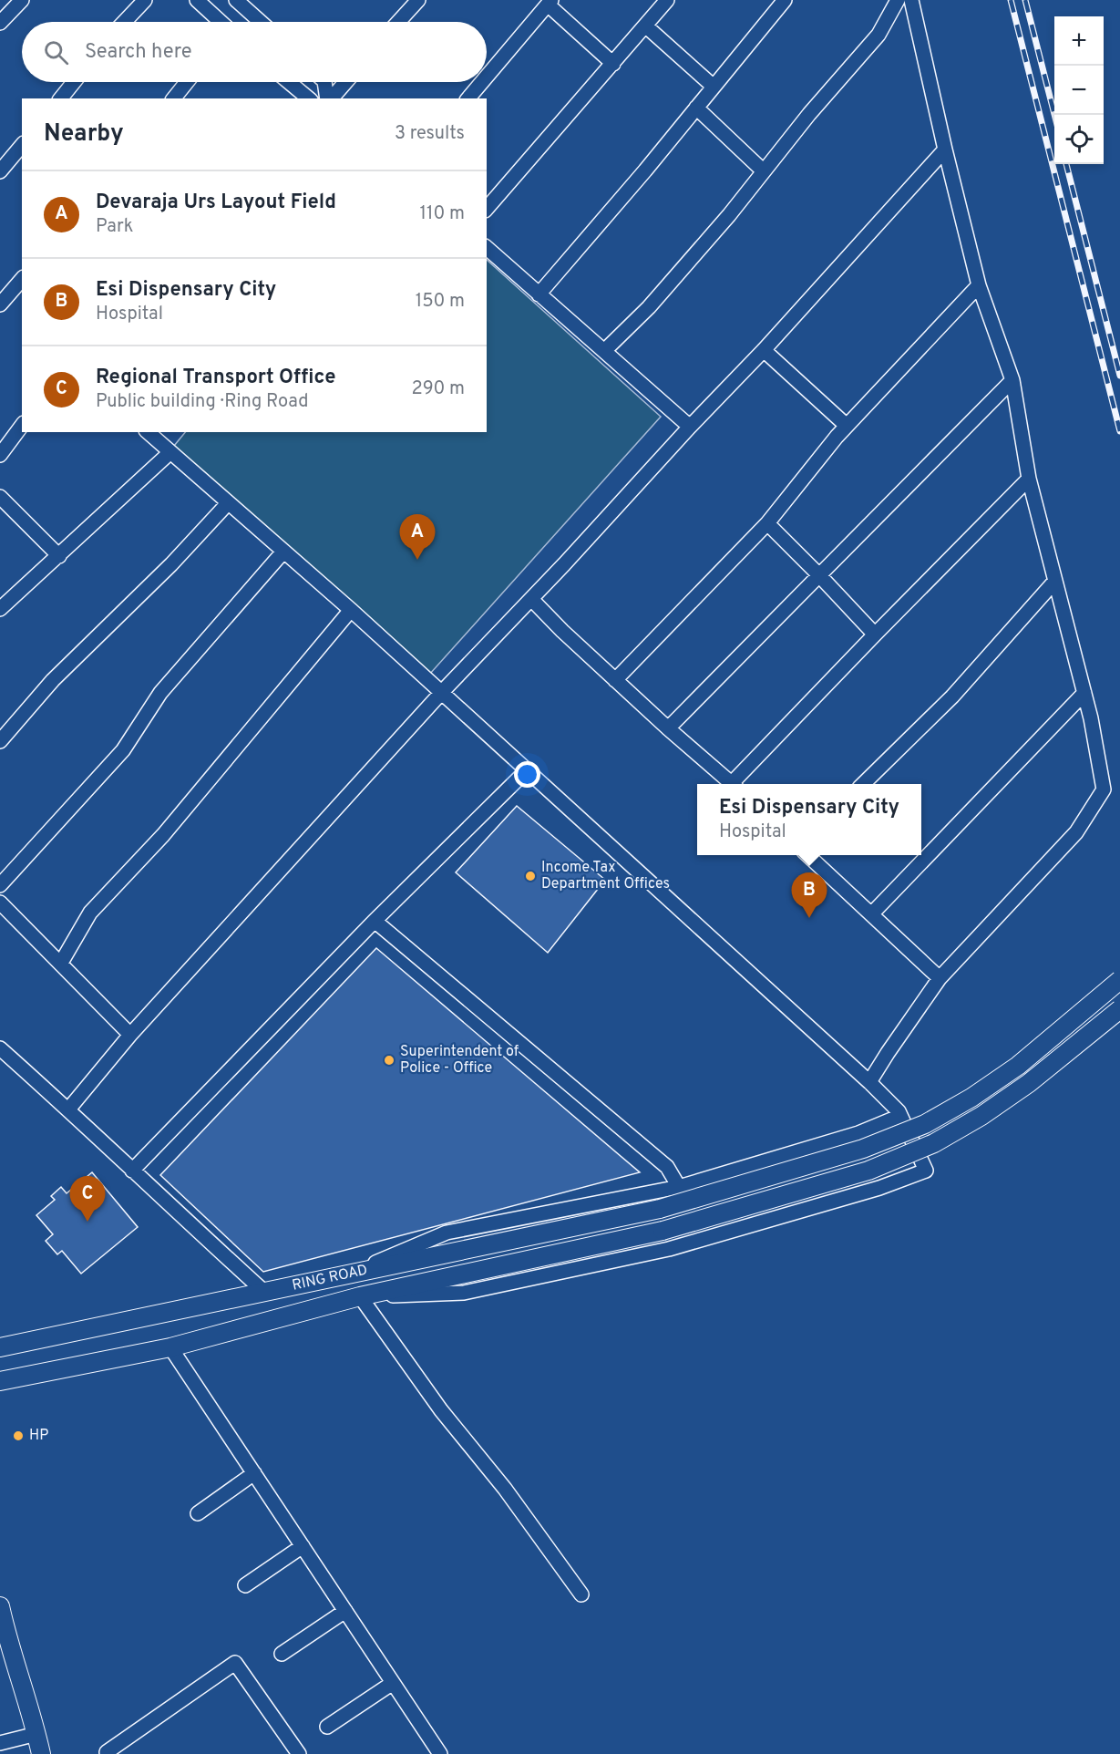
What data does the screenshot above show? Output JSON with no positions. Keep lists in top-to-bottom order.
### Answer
{
  "streets": {
    "main road": ["RING ROAD"]
  },
  "places": ["Income Tax Department Offices", "Superintendent of Police - Office", "HP"],
  "page": {
    "map_buttons": ["+", "−"],
    "search": "Search here",
    "heading": ["Nearby", "3 results"],
    "list": [
      {
        "mark": "A",
        "name": "Devaraja Urs Layout Field",
        "note": "Park",
        "value": "110 m"
      },
      {
        "mark": "B",
        "name": "Esi Dispensary City",
        "note": "Hospital",
        "value": "150 m"
      },
      {
        "mark": "C",
        "name": "Regional Transport Office",
        "note": "Public building · Ring Road",
        "value": "290 m"
      }
    ],
    "pins": ["A", "B", "C"],
    "popup": ["Esi Dispensary City", "Hospital"]
  }
}
